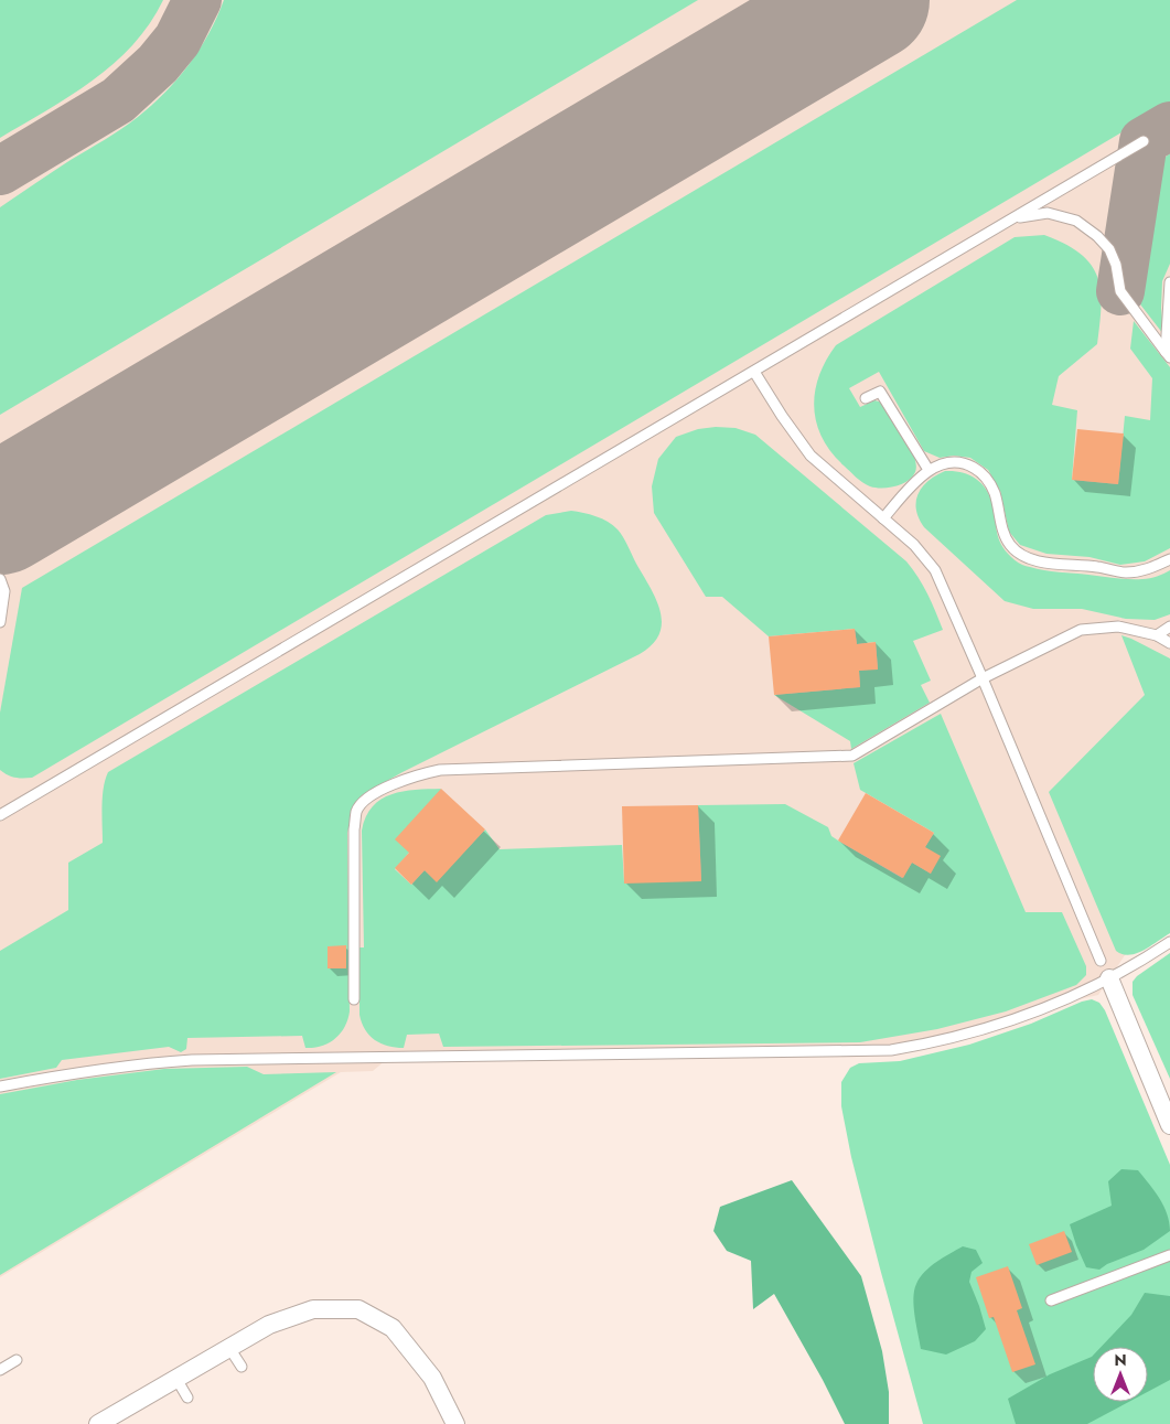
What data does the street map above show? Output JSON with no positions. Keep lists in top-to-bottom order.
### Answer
{
  "north": "top"
}
